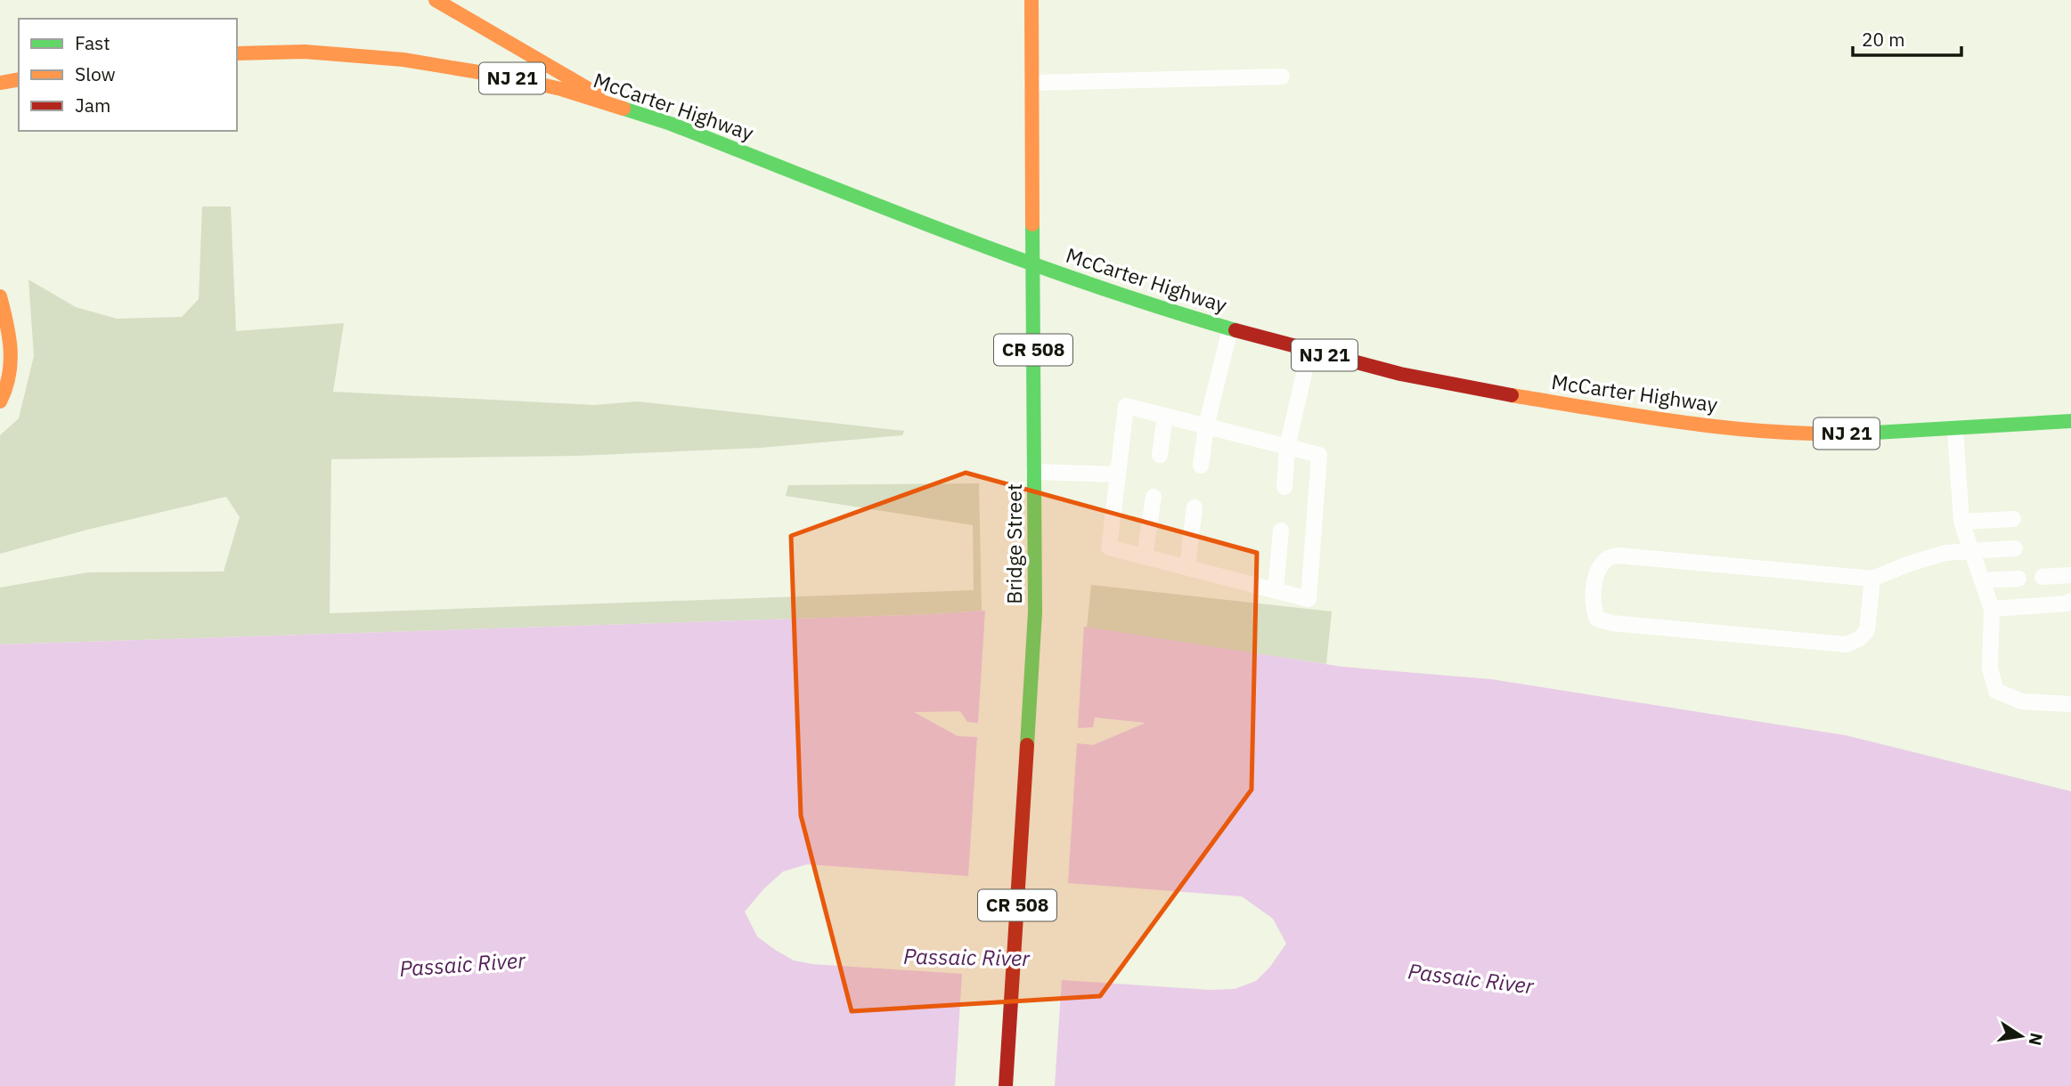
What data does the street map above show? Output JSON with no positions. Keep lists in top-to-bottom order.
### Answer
{
  "streets": {
    "main road": [
      "NJ 21",
      "McCarter Highway",
      "CR 508",
      "Bridge Street"
    ]
  },
  "crossings": [
    ["McCarter Highway", "Bridge Street"]
  ],
  "water": ["Passaic River"],
  "legend": ["Fast", "Slow", "Jam"],
  "scale_bar": "20 m",
  "north": "right"
}
